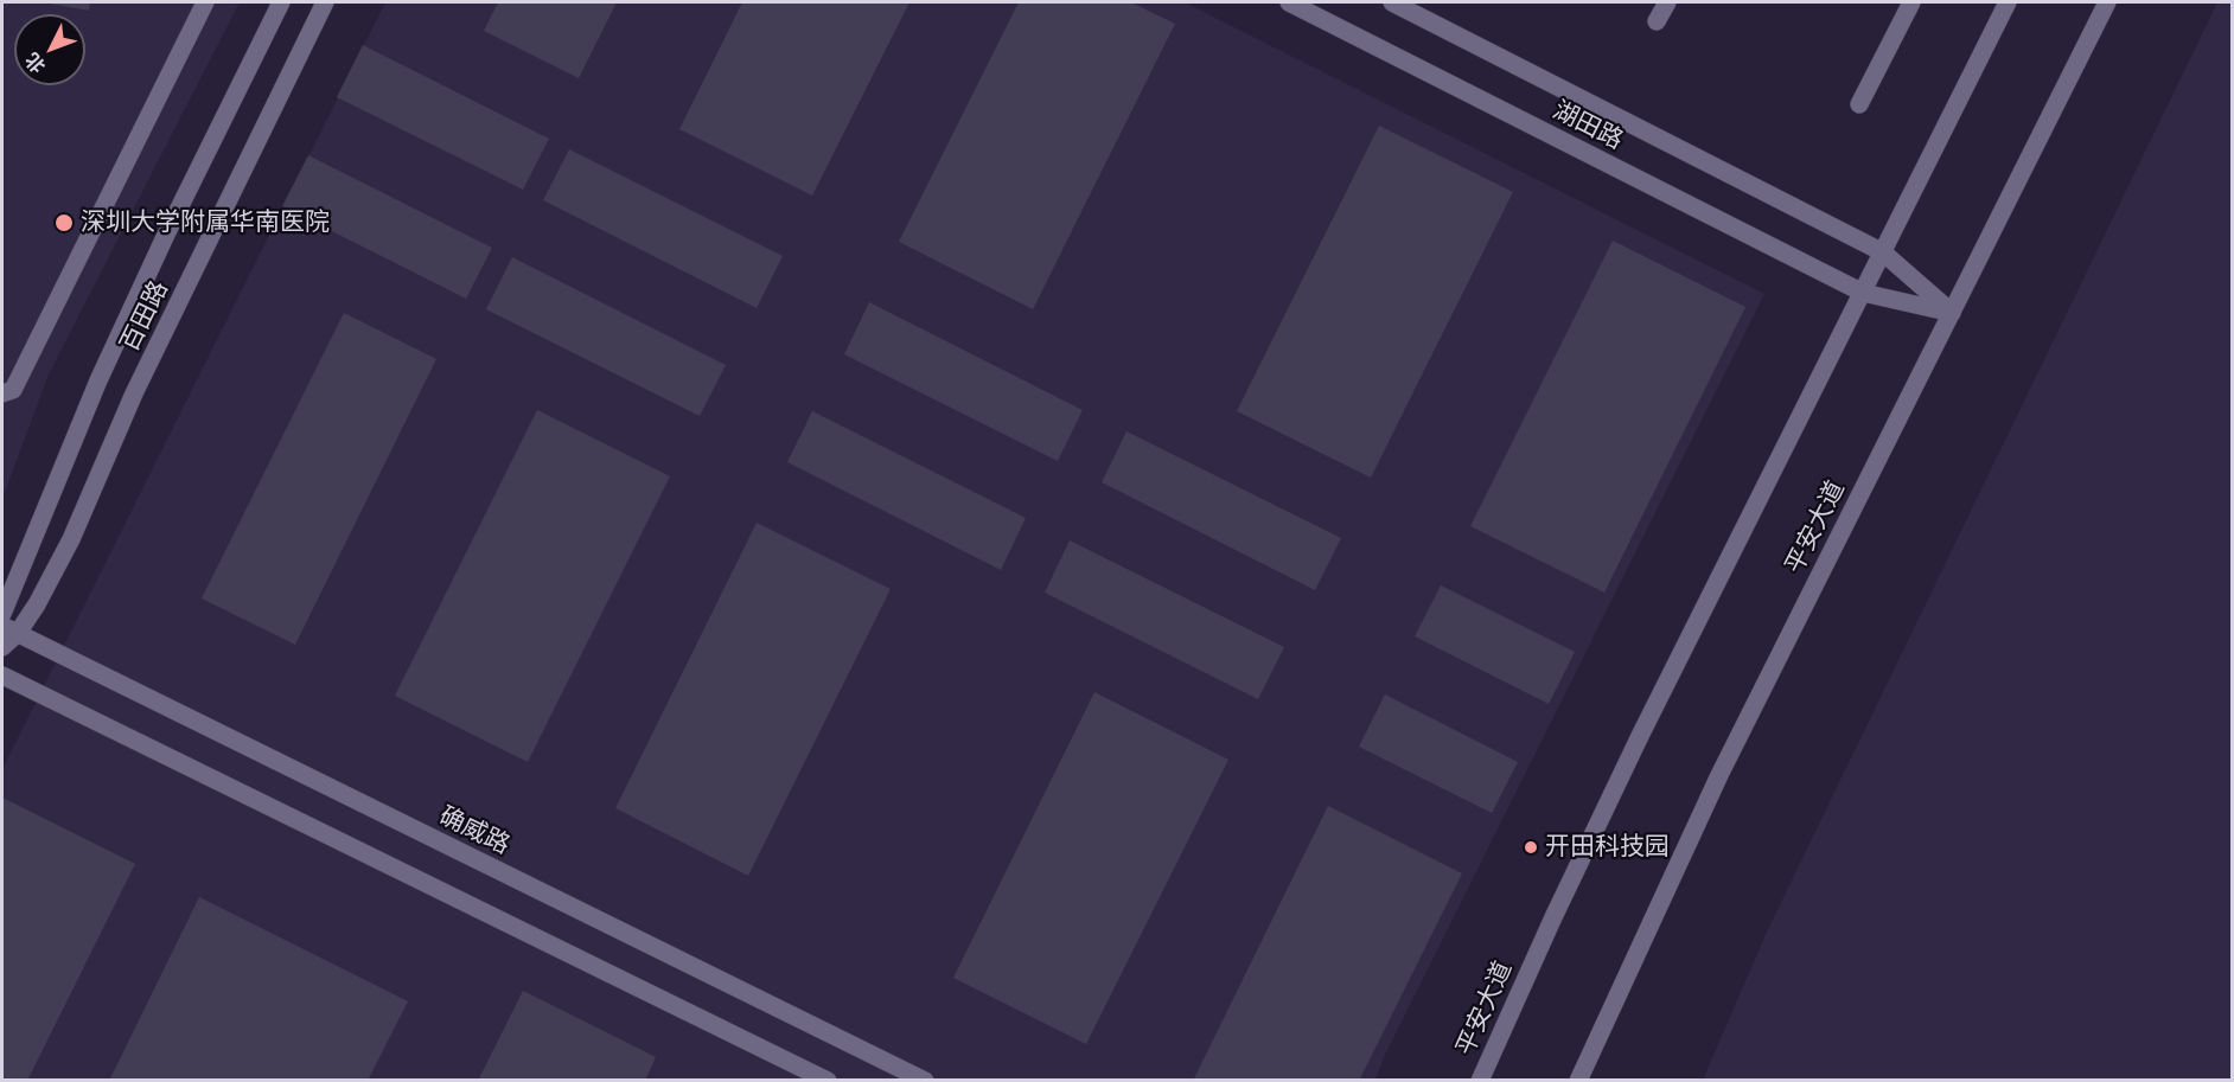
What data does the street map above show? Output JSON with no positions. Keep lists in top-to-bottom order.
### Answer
{
  "streets": {
    "street": [
      "湖田路",
      "百田路",
      "平安大道",
      "确威路"
    ]
  },
  "crossings": [
    ["湖田路", "平安大道"],
    ["百田路", "确威路"]
  ],
  "places": ["深圳大学附属华南医院", "开田科技园"],
  "north": "bottom left"
}
